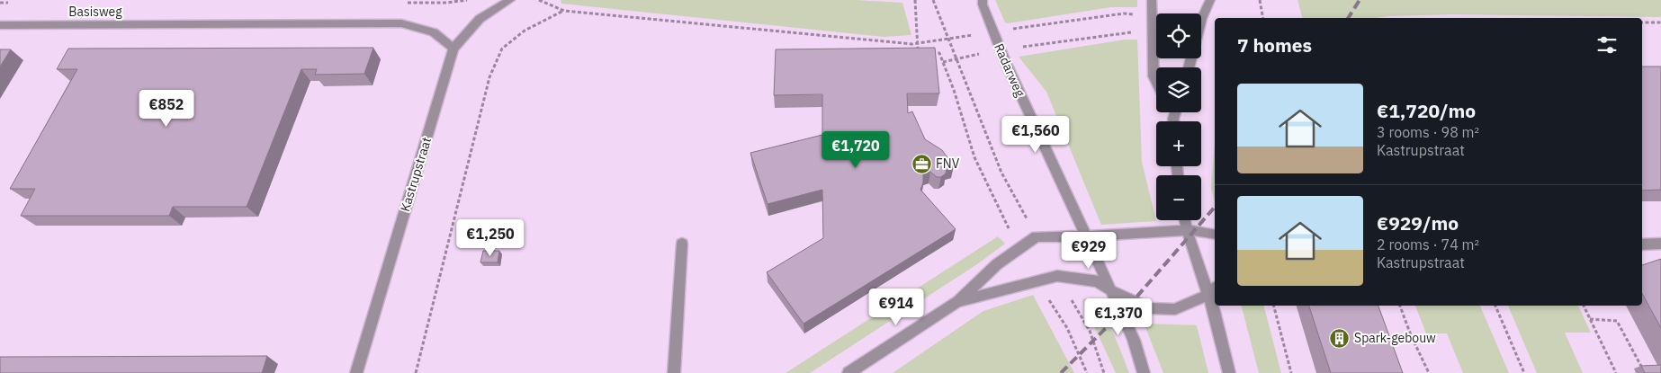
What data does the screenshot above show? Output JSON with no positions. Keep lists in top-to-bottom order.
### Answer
{
  "streets": {
    "street": ["Basisweg", "Radarweg", "Kastrupstraat"]
  },
  "crossings": [
    ["Basisweg", "Kastrupstraat"]
  ],
  "places": {
    "office": ["FNV"],
    "building": ["Spark-gebouw"]
  },
  "page": {
    "map_buttons": ["+", "−"],
    "heading": "7 homes",
    "list": [
      {
        "name": "€1,720/mo",
        "note": "3 rooms · 98 m² · Kastrupstraat"
      },
      {
        "name": "€929/mo",
        "note": "2 rooms · 74 m² · Kastrupstraat"
      }
    ],
    "price": [
      "€852",
      "€1,560",
      "€1,720",
      "€1,250",
      "€929",
      "€914",
      "€1,370"
    ]
  }
}
